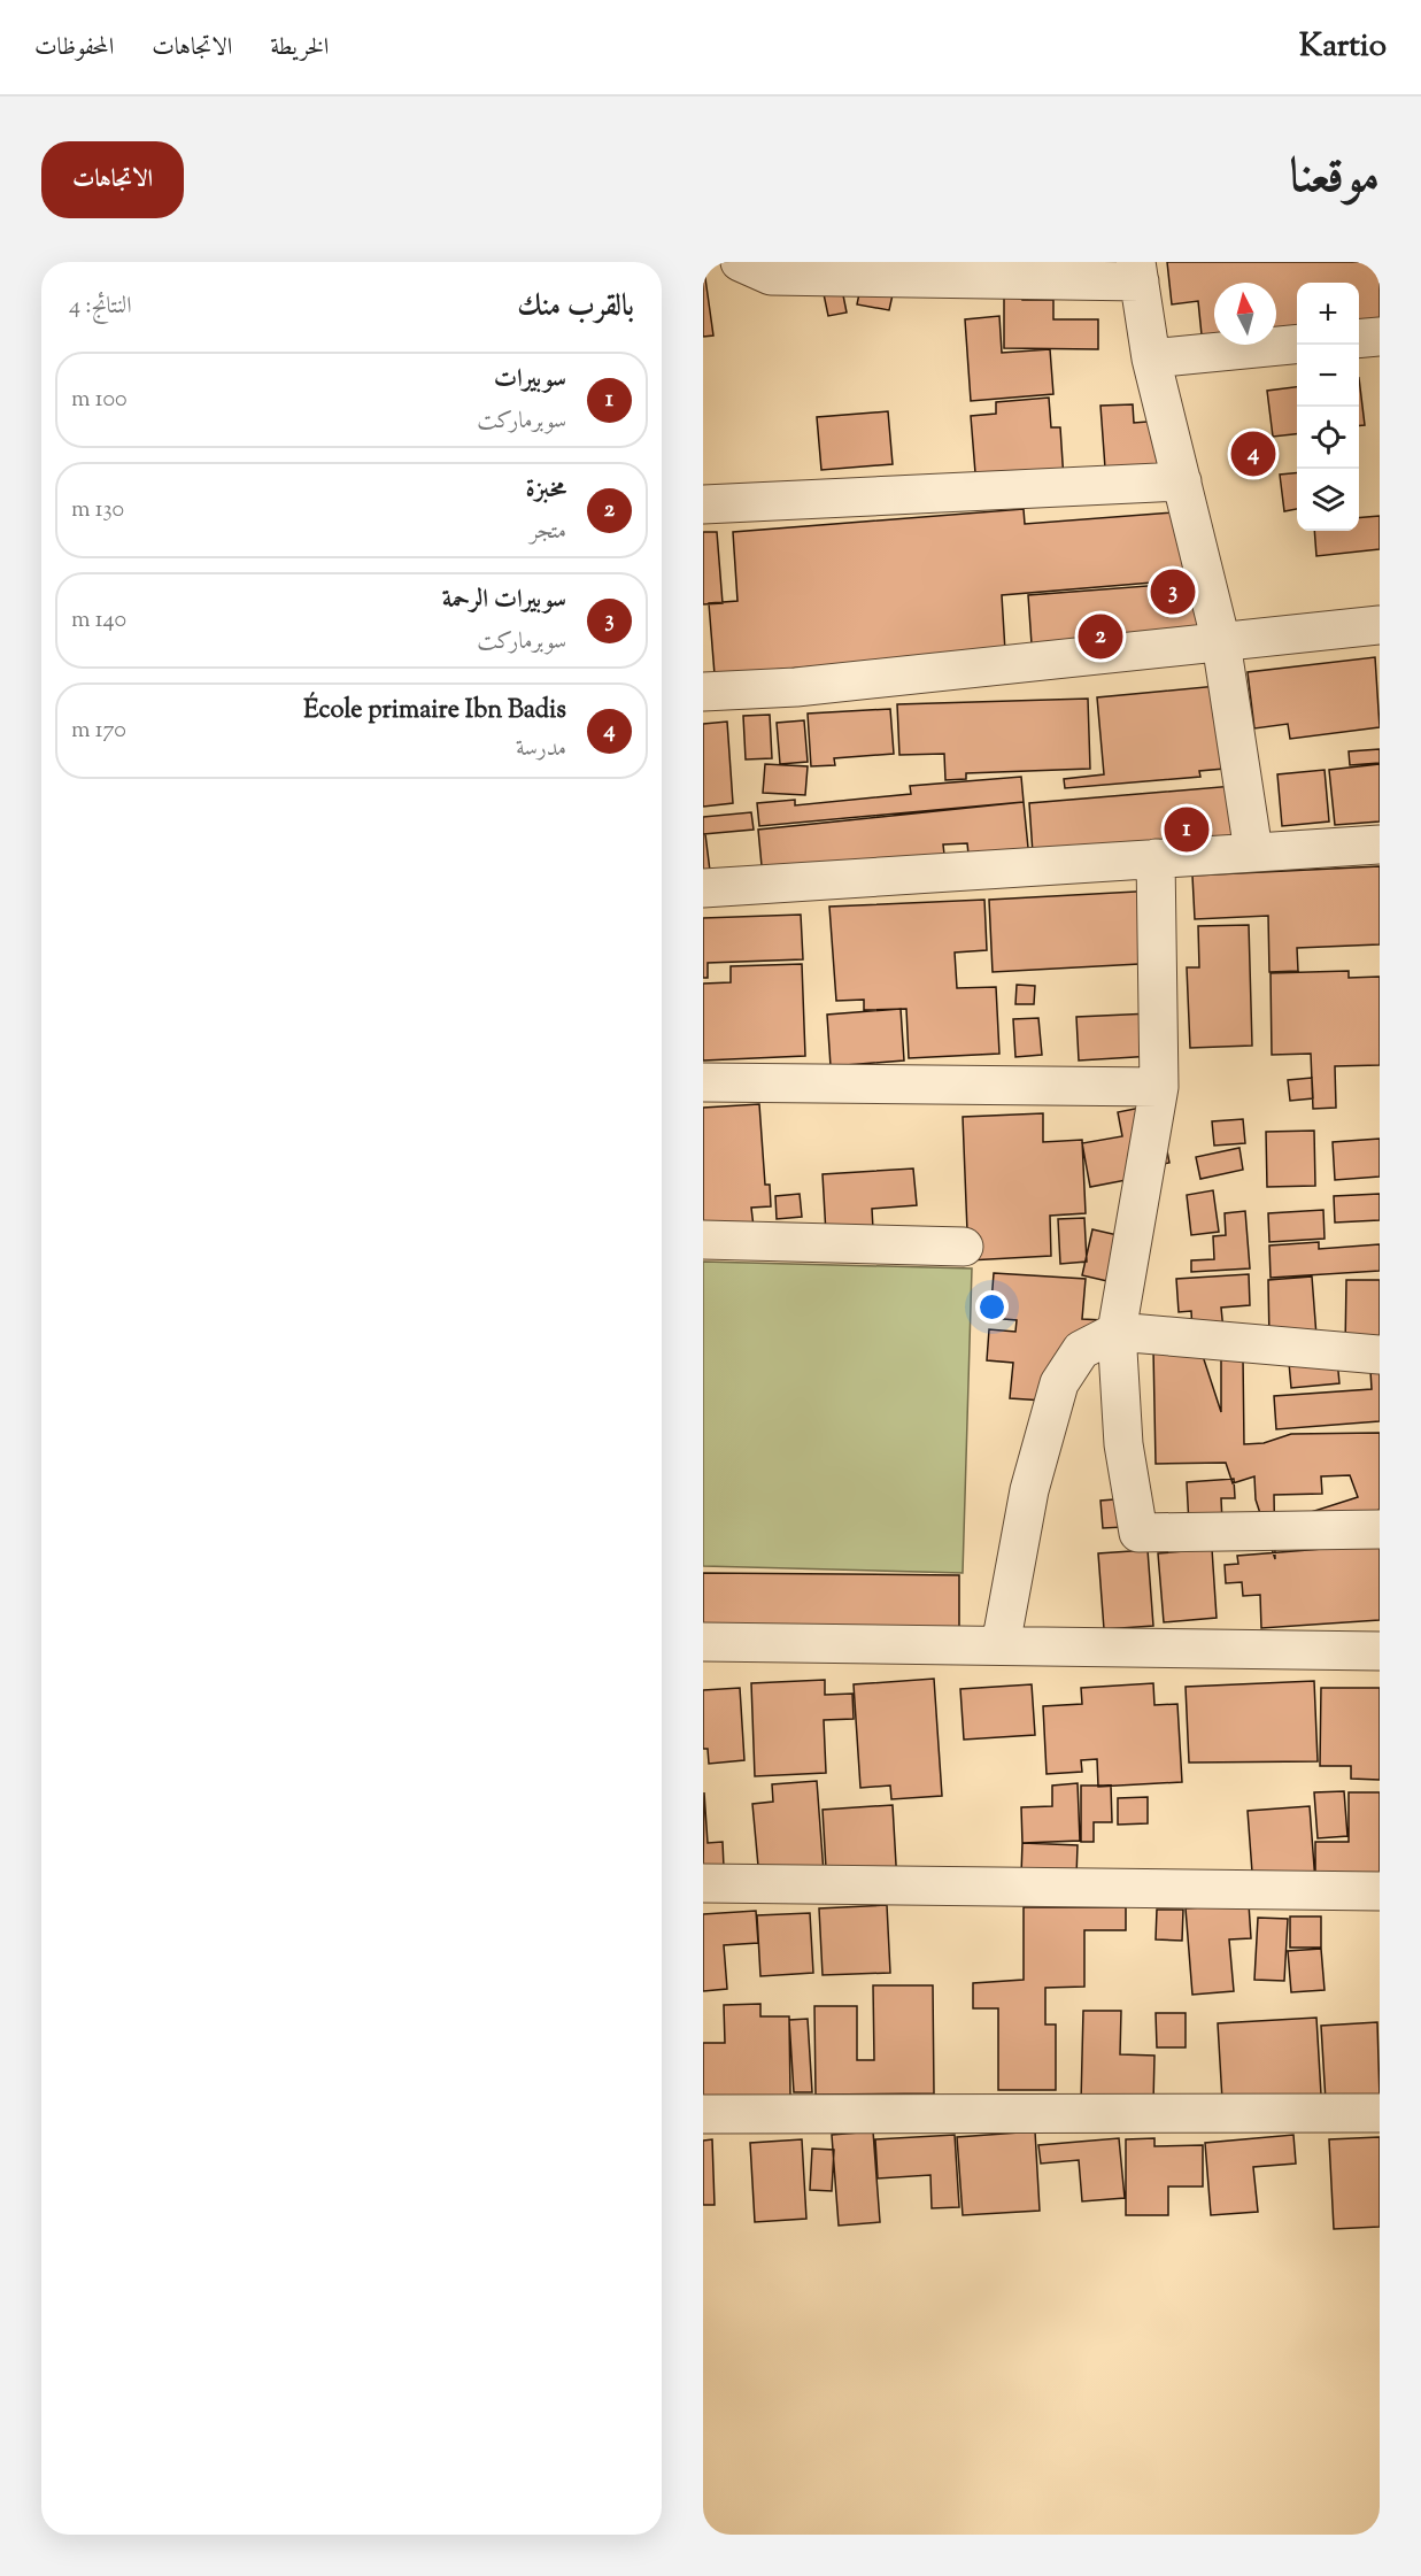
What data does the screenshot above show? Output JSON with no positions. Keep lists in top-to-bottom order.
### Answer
{
  "north": "top",
  "page": {
    "header": "Kartio",
    "nav": ["الخريطة", "الاتجاهات", "المحفوظات"],
    "title": "موقعنا",
    "buttons": "الاتجاهات",
    "heading": ["بالقرب منك", "النتائج: 4"],
    "map_buttons": ["+", "−"],
    "list": [
      {
        "mark": "1",
        "name": "سوبيرات",
        "note": "سوبرماركت",
        "value": "100 m"
      },
      {
        "mark": "2",
        "name": "مخبزة",
        "note": "متجر",
        "value": "130 m"
      },
      {
        "mark": "3",
        "name": "سوبيرات الرحمة",
        "note": "سوبرماركت",
        "value": "140 m"
      },
      {
        "mark": "4",
        "name": "École primaire Ibn Badis",
        "note": "مدرسة",
        "value": "170 m"
      }
    ],
    "pins": [
      "4",
      "3",
      "2",
      "1"
    ]
  }
}
